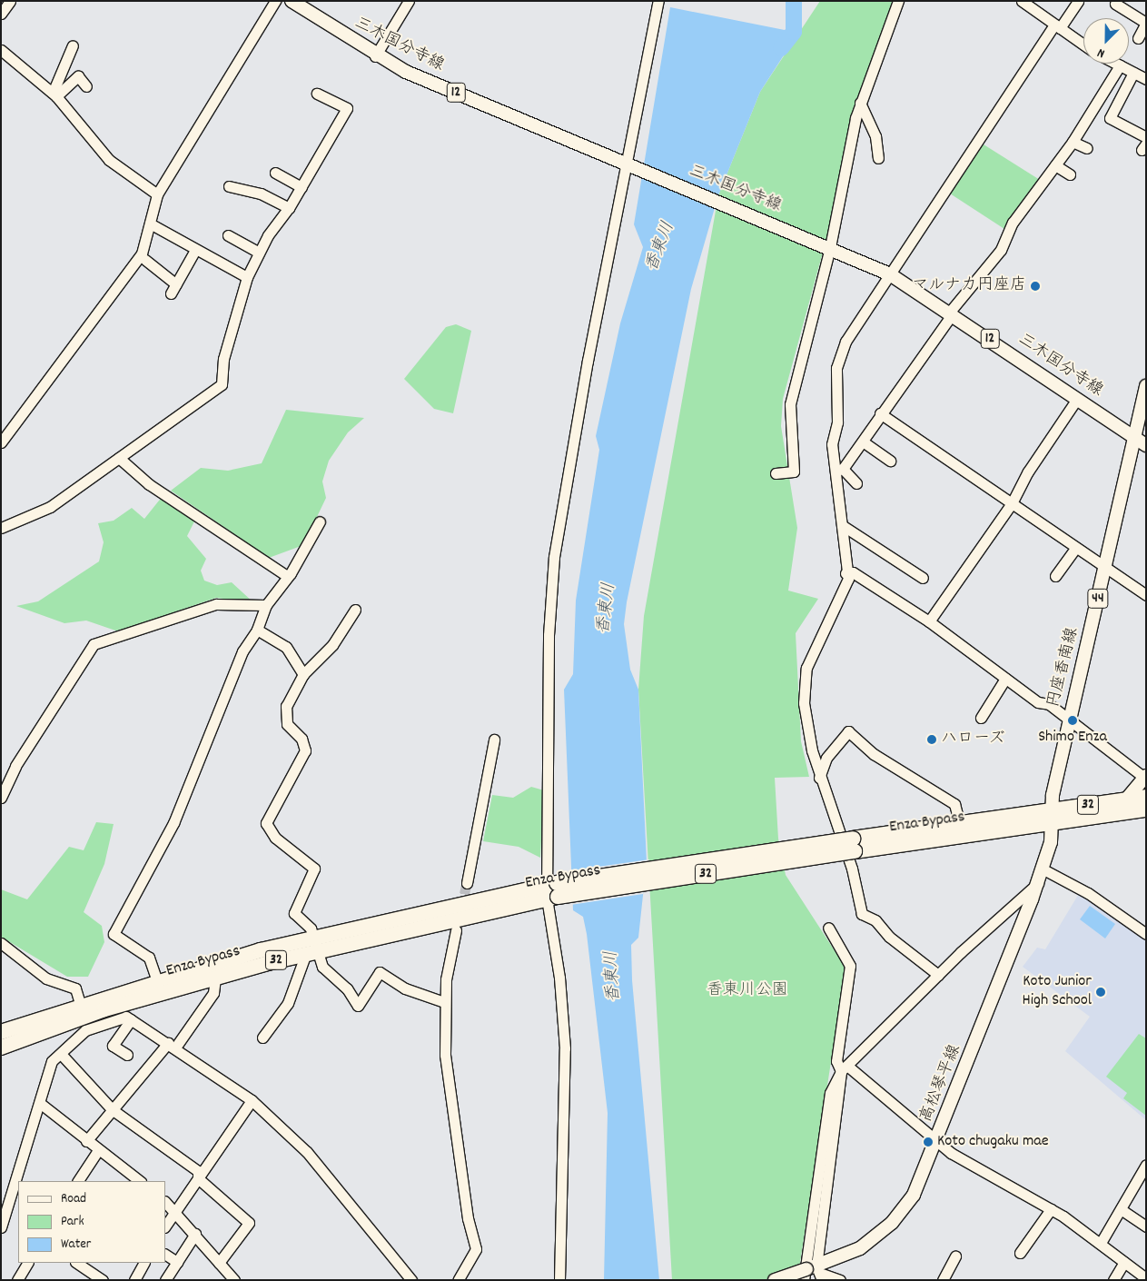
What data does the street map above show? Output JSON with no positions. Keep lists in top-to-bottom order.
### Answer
{
  "streets": {
    "highway": ["32", "Enza Bypass"],
    "main road": [
      "三木国分寺線",
      "12",
      "44",
      "円座香南線",
      "高松琴平線"
    ]
  },
  "crossings": [
    ["三木国分寺線", "円座香南線"],
    ["円座香南線", "Enza Bypass"],
    ["円座香南線", "高松琴平線"],
    ["Enza Bypass", "高松琴平線"]
  ],
  "water": ["香東川"],
  "parks": ["香東川公園"],
  "places": [
    "マルナカ円座店",
    "Shimo Enza",
    "ハローズ",
    "Koto Junior High School",
    "Koto chugaku mae"
  ],
  "legend": ["Road", "Park", "Water"],
  "north": "bottom left"
}
